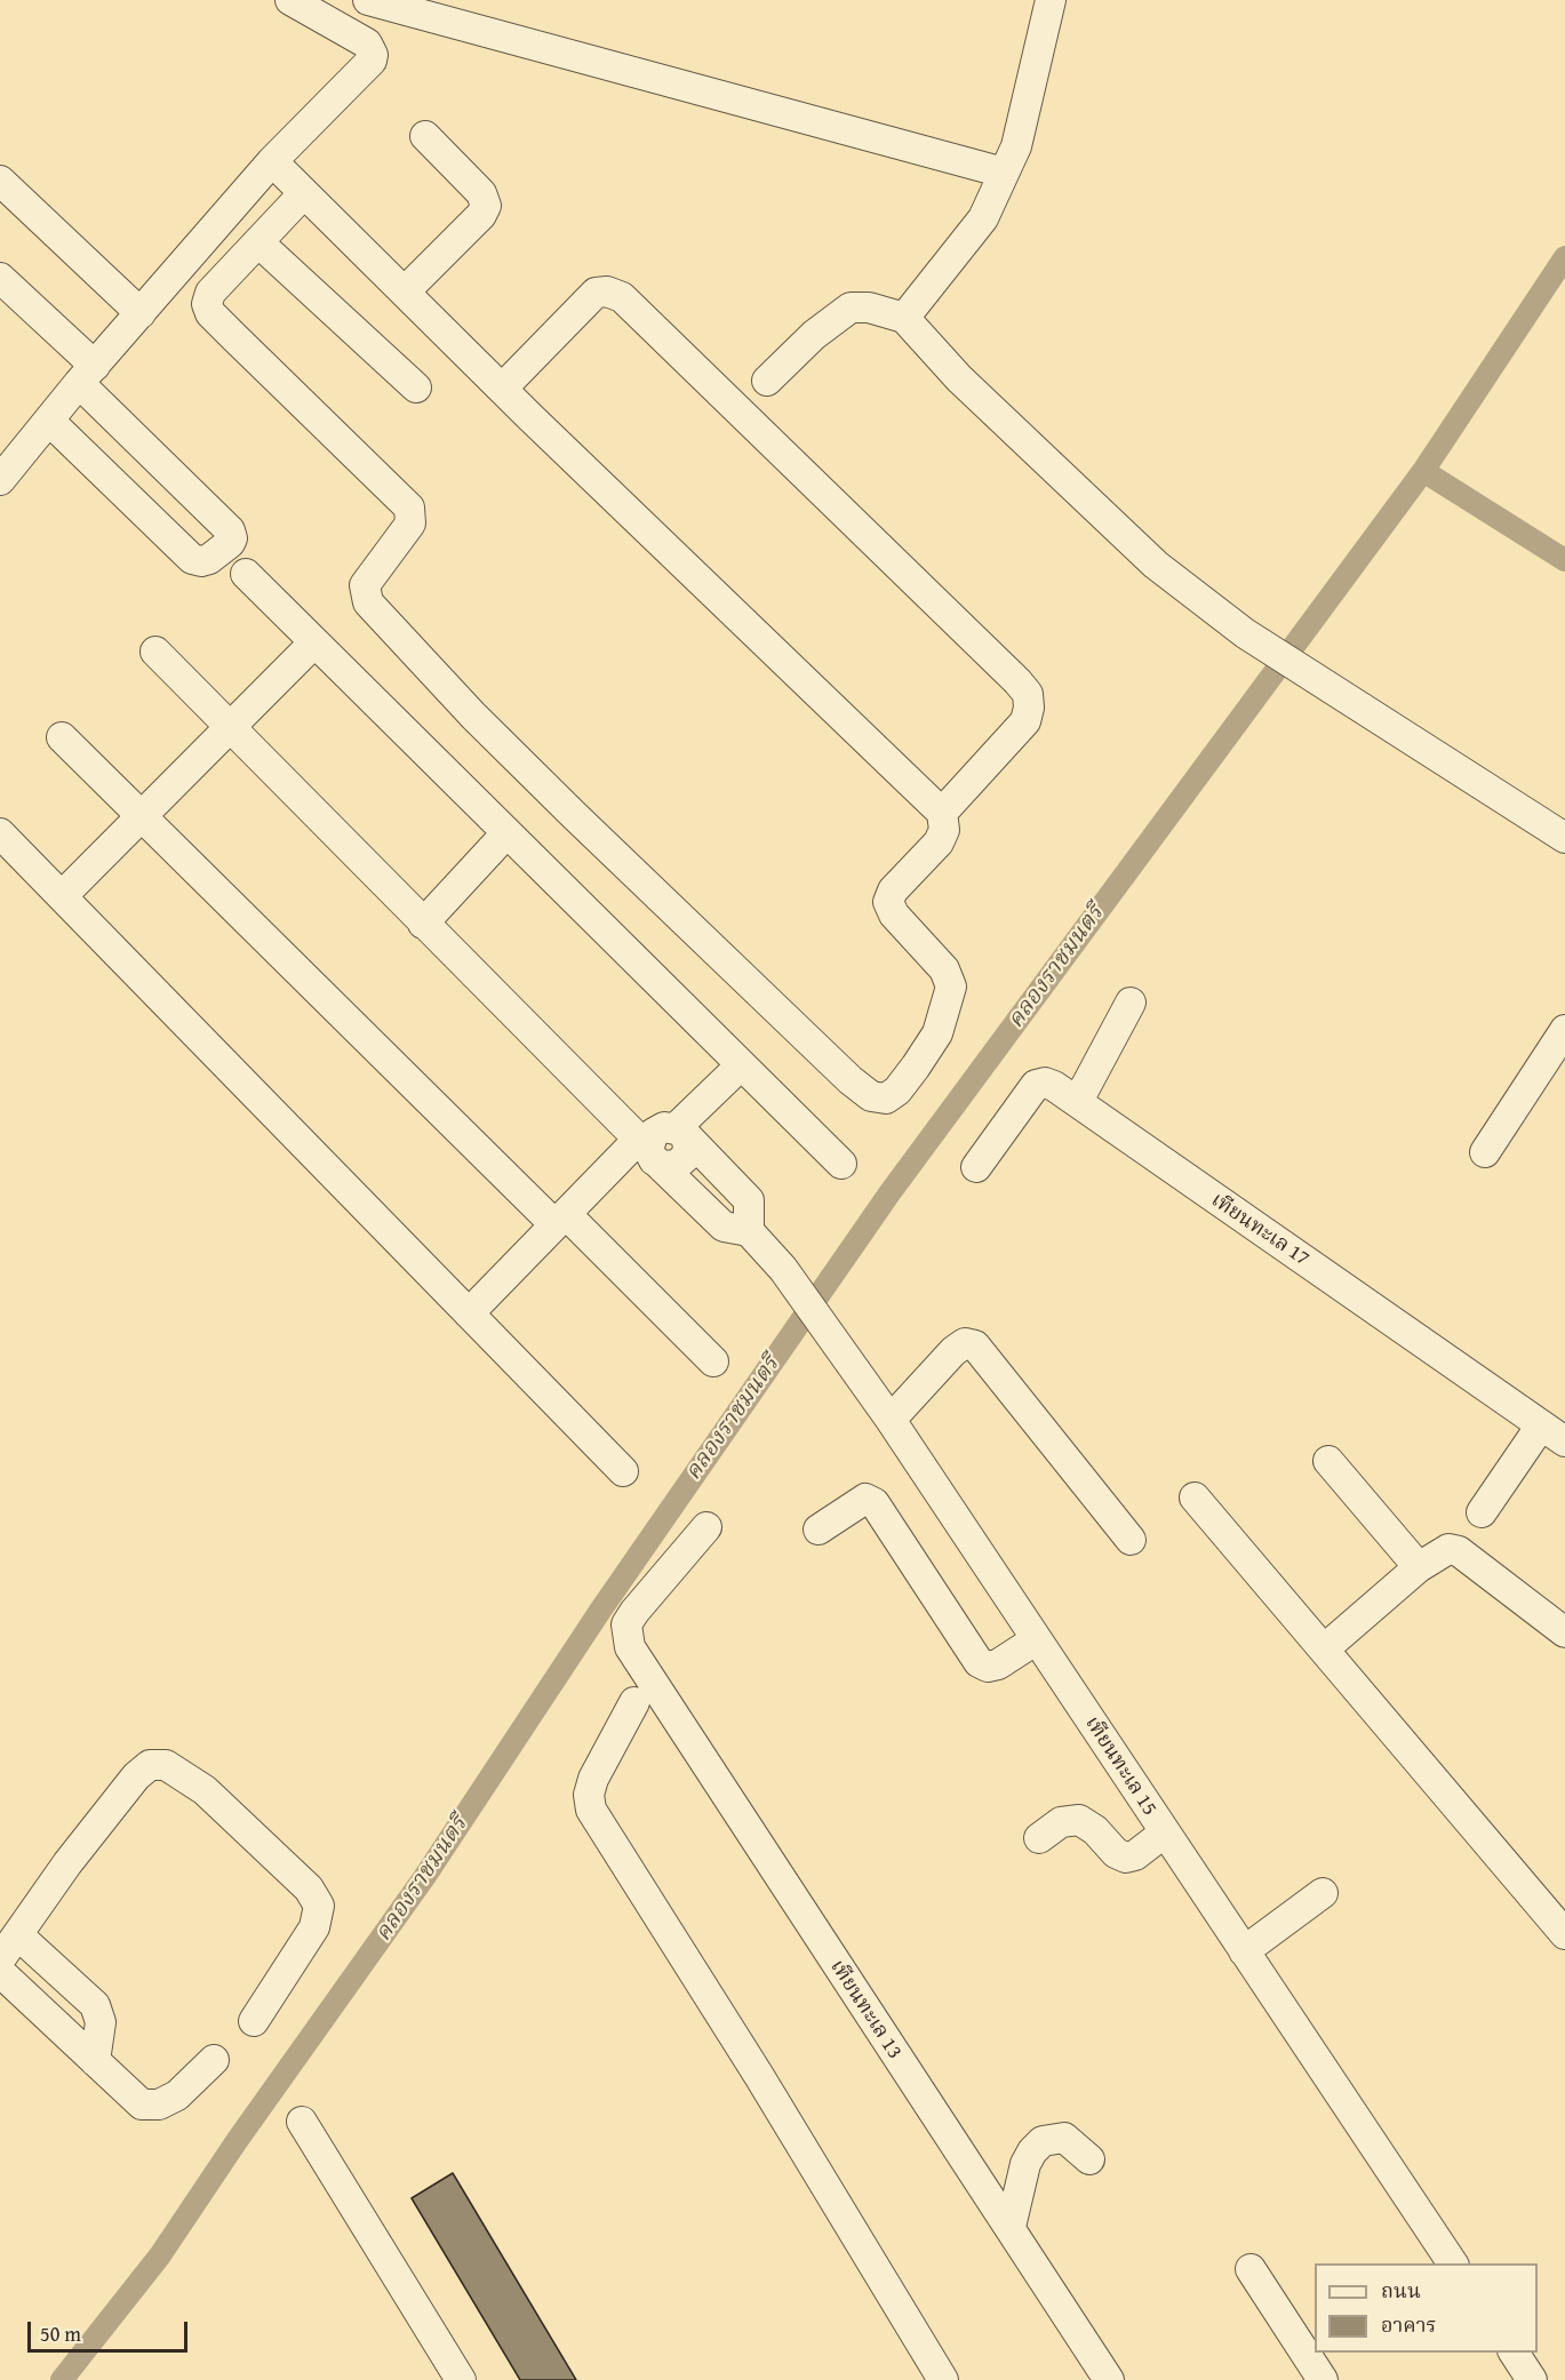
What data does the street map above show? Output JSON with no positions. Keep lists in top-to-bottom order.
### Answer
{
  "streets": {
    "street": ["เทียนทะเล 17", "เทียนทะเล 15", "เทียนทะเล 13"]
  },
  "water": ["คลองราชมนตรี"],
  "legend": ["ถนน", "อาคาร"],
  "scale_bar": "50 m"
}
